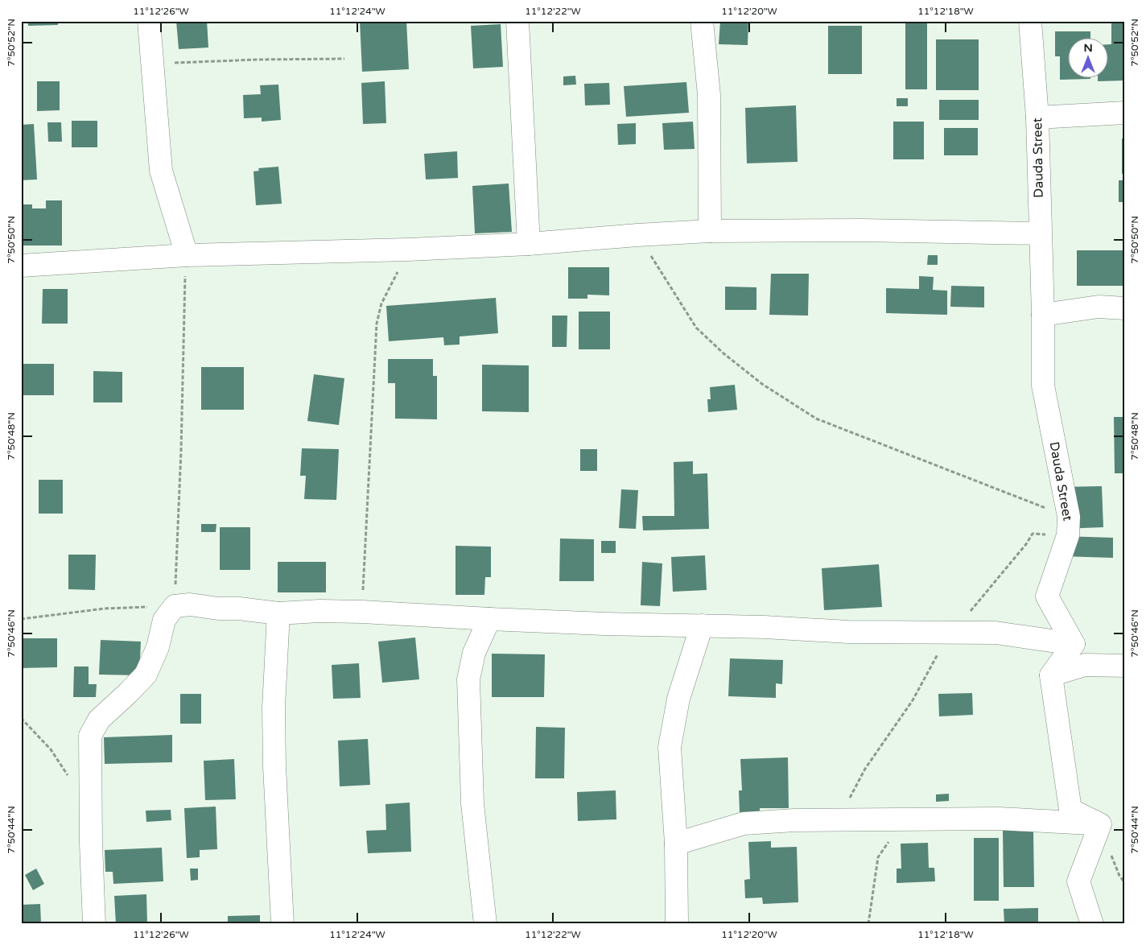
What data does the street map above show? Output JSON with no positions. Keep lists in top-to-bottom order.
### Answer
{
  "streets": {
    "street": ["Dauda Street"]
  },
  "north": "top",
  "coordinates": [
    "11°12'26\"W",
    "11°12'24\"W",
    "11°12'22\"W",
    "11°12'20\"W",
    "11°12'18\"W",
    "7°50'52\"N",
    "7°50'50\"N",
    "7°50'48\"N",
    "7°50'46\"N",
    "7°50'44\"N"
  ]
}
